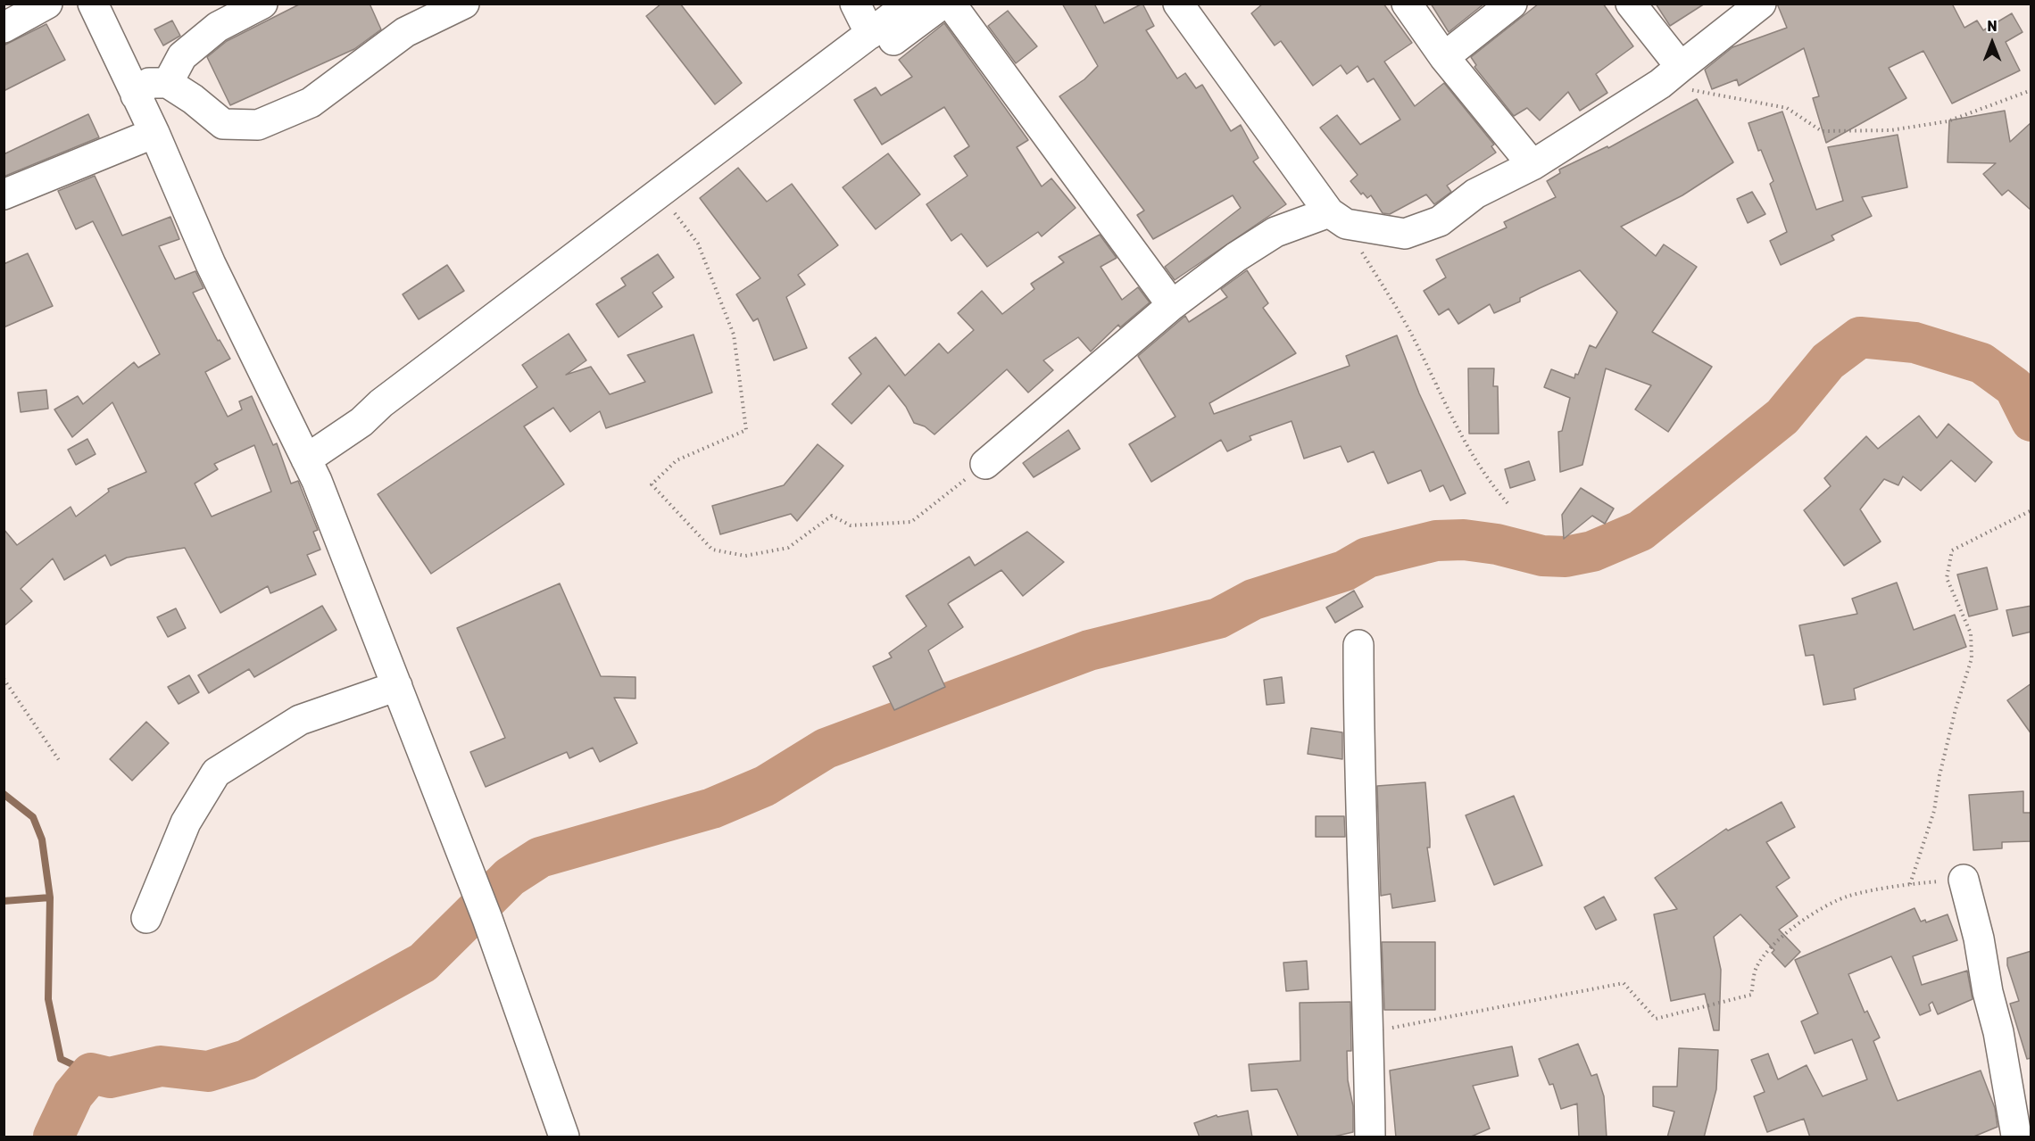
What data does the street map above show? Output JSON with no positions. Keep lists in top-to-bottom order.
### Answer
{
  "north": "top"
}
